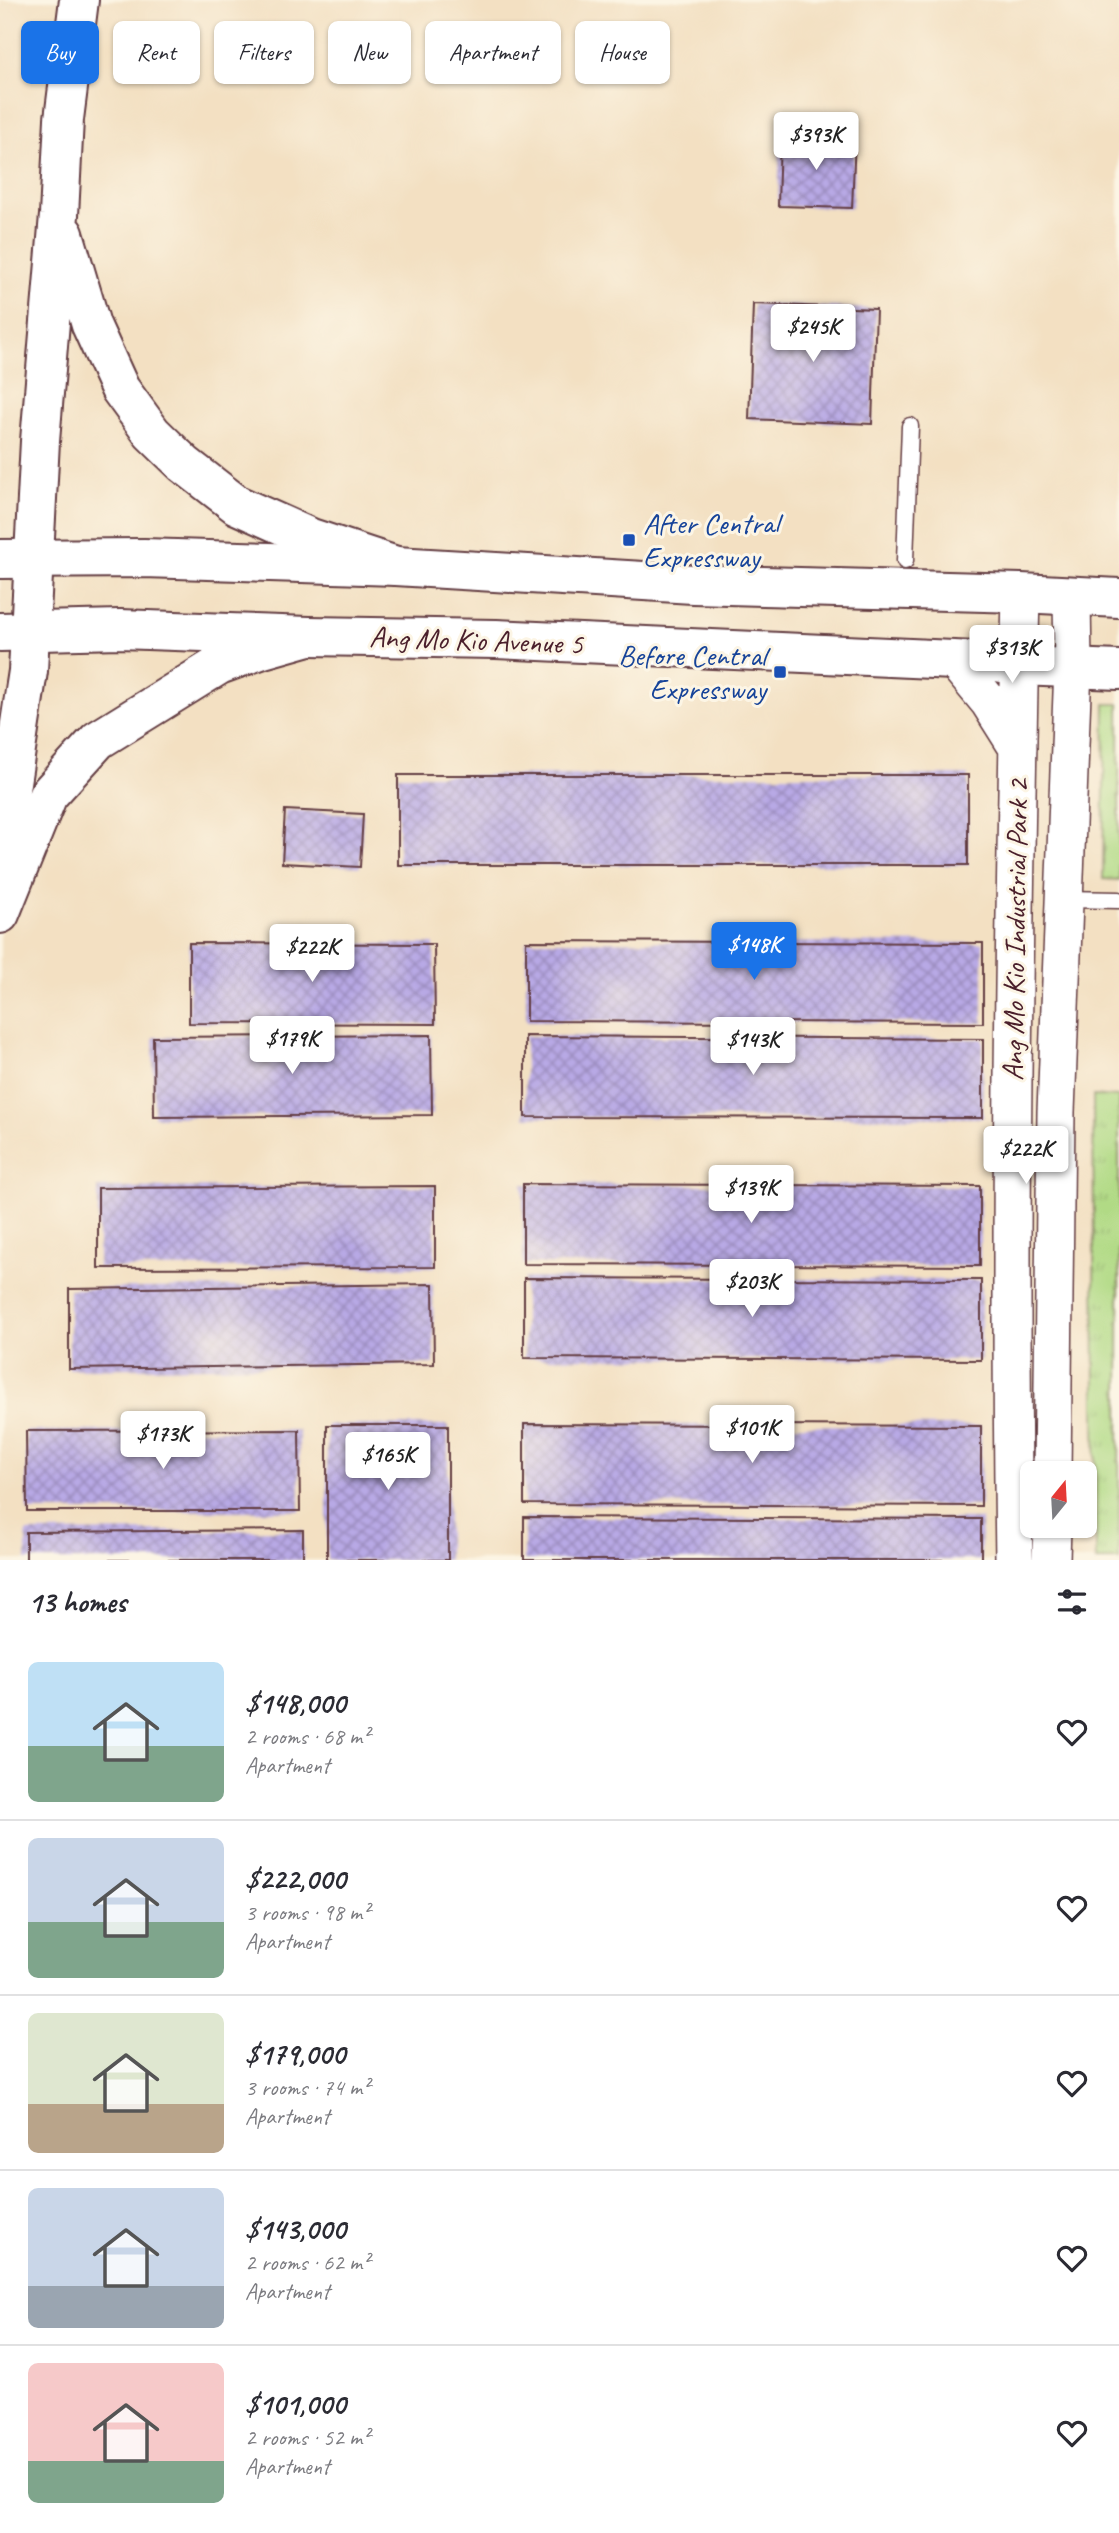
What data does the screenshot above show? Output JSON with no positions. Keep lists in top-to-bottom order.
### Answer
{
  "streets": {
    "main road": ["Ang Mo Kio Avenue 5"],
    "street": ["Ang Mo Kio Industrial Park 2"]
  },
  "crossings": [
    ["Ang Mo Kio Avenue 5", "Ang Mo Kio Industrial Park 2"]
  ],
  "places": {
    "transit": ["After Central Expressway", "Before Central Expressway"]
  },
  "north": "top",
  "page": {
    "chip": [
      "Buy",
      "Rent",
      "Filters",
      "New",
      "Apartment",
      "House"
    ],
    "price": [
      "$393K",
      "$245K",
      "$313K",
      "$148K",
      "$222K",
      "$179K",
      "$143K",
      "$222K",
      "$139K",
      "$203K",
      "$101K",
      "$173K",
      "$165K"
    ],
    "heading": "13 homes",
    "list": [
      {
        "name": "$148,000",
        "note": "2 rooms · 68 m² · Apartment"
      },
      {
        "name": "$222,000",
        "note": "3 rooms · 98 m² · Apartment"
      },
      {
        "name": "$179,000",
        "note": "3 rooms · 74 m² · Apartment"
      },
      {
        "name": "$143,000",
        "note": "2 rooms · 62 m² · Apartment"
      },
      {
        "name": "$101,000",
        "note": "2 rooms · 52 m² · Apartment"
      }
    ]
  }
}
